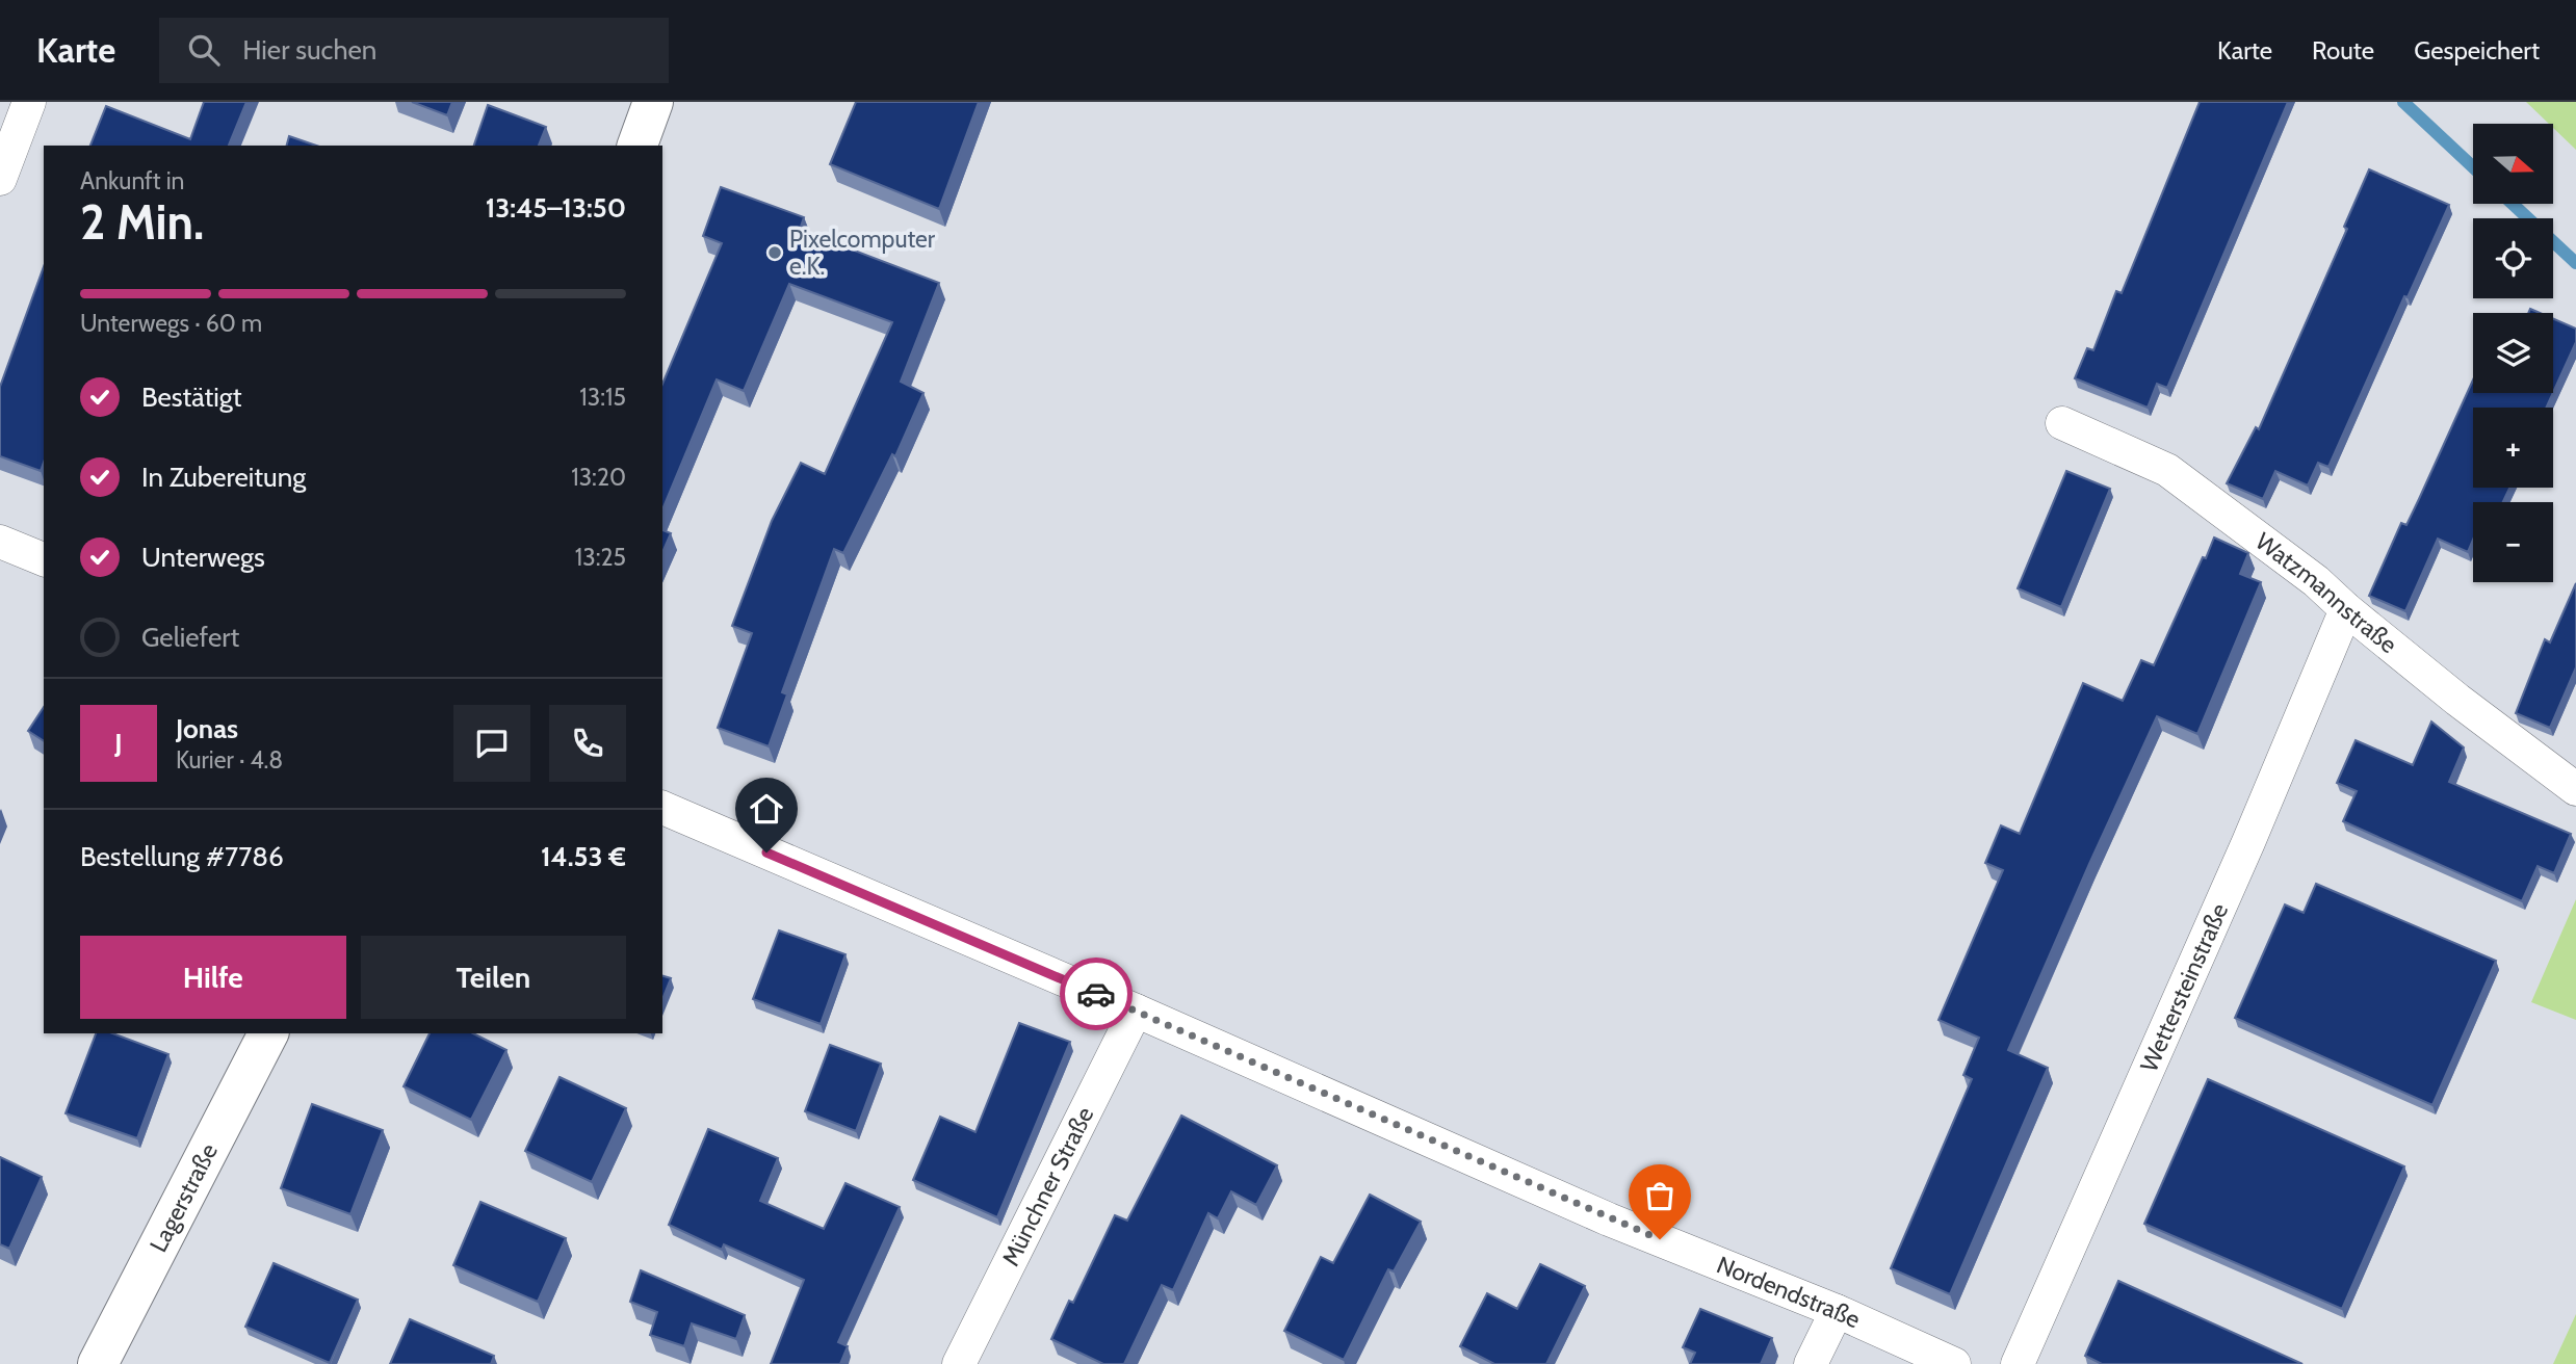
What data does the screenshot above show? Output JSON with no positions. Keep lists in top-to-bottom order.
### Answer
{
  "streets": {
    "street": [
      "Watzmannstraße",
      "Wettersteinstraße",
      "Münchner Straße",
      "Lagerstraße",
      "Nordendstraße"
    ]
  },
  "crossings": [
    ["Watzmannstraße", "Wettersteinstraße"],
    ["Münchner Straße", "Nordendstraße"]
  ],
  "places": ["Pixelcomputer e.K."],
  "north": "right",
  "page": {
    "header": "Karte",
    "search": "Hier suchen",
    "nav": ["Karte", "Route", "Gespeichert"],
    "map_buttons": ["+", "−"],
    "heading": ["2 Min.", "Ankunft in", "13:45–13:50"],
    "panel": [
      "Jonas",
      "Kurier · 4.8",
      "Bestellung #7786",
      "14.53 €"
    ],
    "bar": "Unterwegs · 60 m",
    "list": [
      ["Bestätigt", "13:15"],
      ["In Zubereitung", "13:20"],
      ["Unterwegs", "13:25"],
      "Geliefert"
    ],
    "round": "J",
    "buttons": ["Hilfe", "Teilen"]
  }
}
